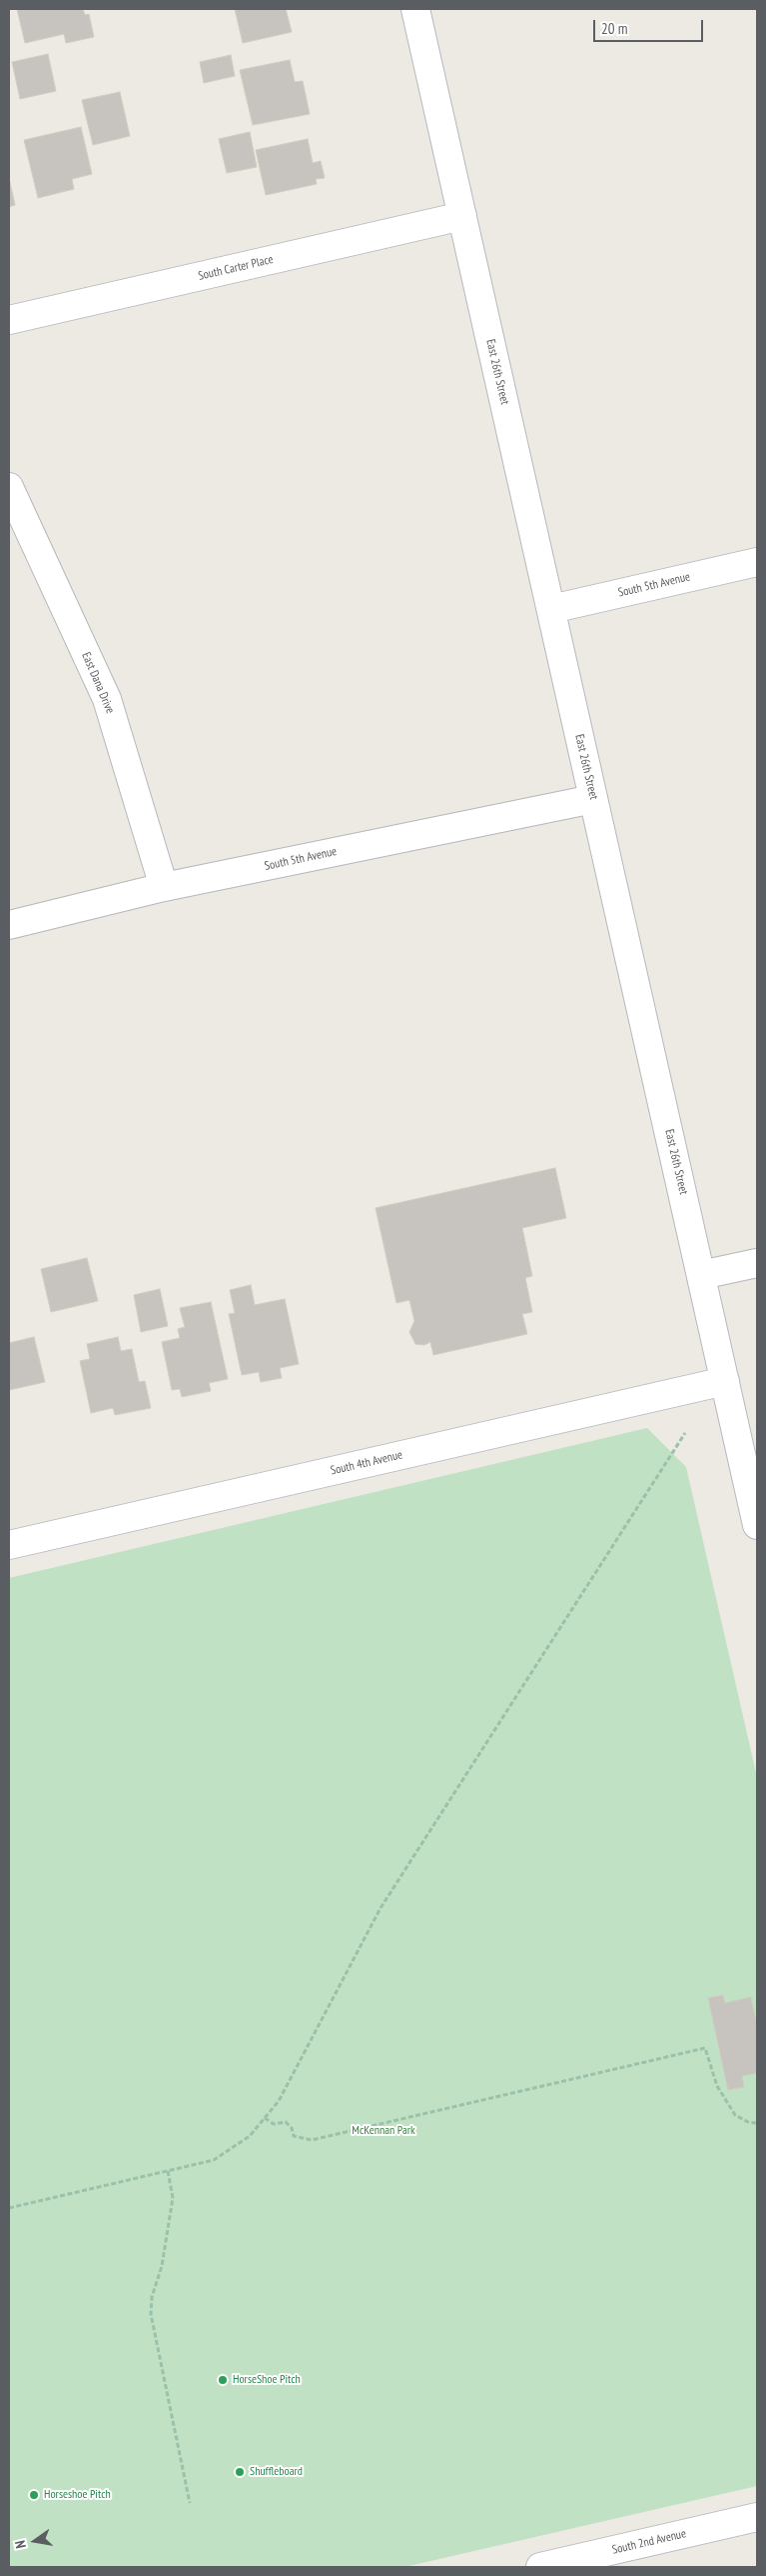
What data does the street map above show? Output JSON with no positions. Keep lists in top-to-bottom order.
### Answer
{
  "streets": {
    "street": [
      "South Carter Place",
      "East 26th Street",
      "South 5th Avenue",
      "East Dana Drive",
      "South 4th Avenue",
      "South 2nd Avenue"
    ]
  },
  "crossings": [
    ["South Carter Place", "East 26th Street"],
    ["East 26th Street", "South 5th Avenue"],
    ["East 26th Street", "South 4th Avenue"],
    ["South 5th Avenue", "East Dana Drive"]
  ],
  "parks": ["McKennan Park"],
  "places": ["HorseShoe Pitch", "Shuffleboard", "Horseshoe Pitch"],
  "scale_bar": "20 m",
  "north": "left"
}
